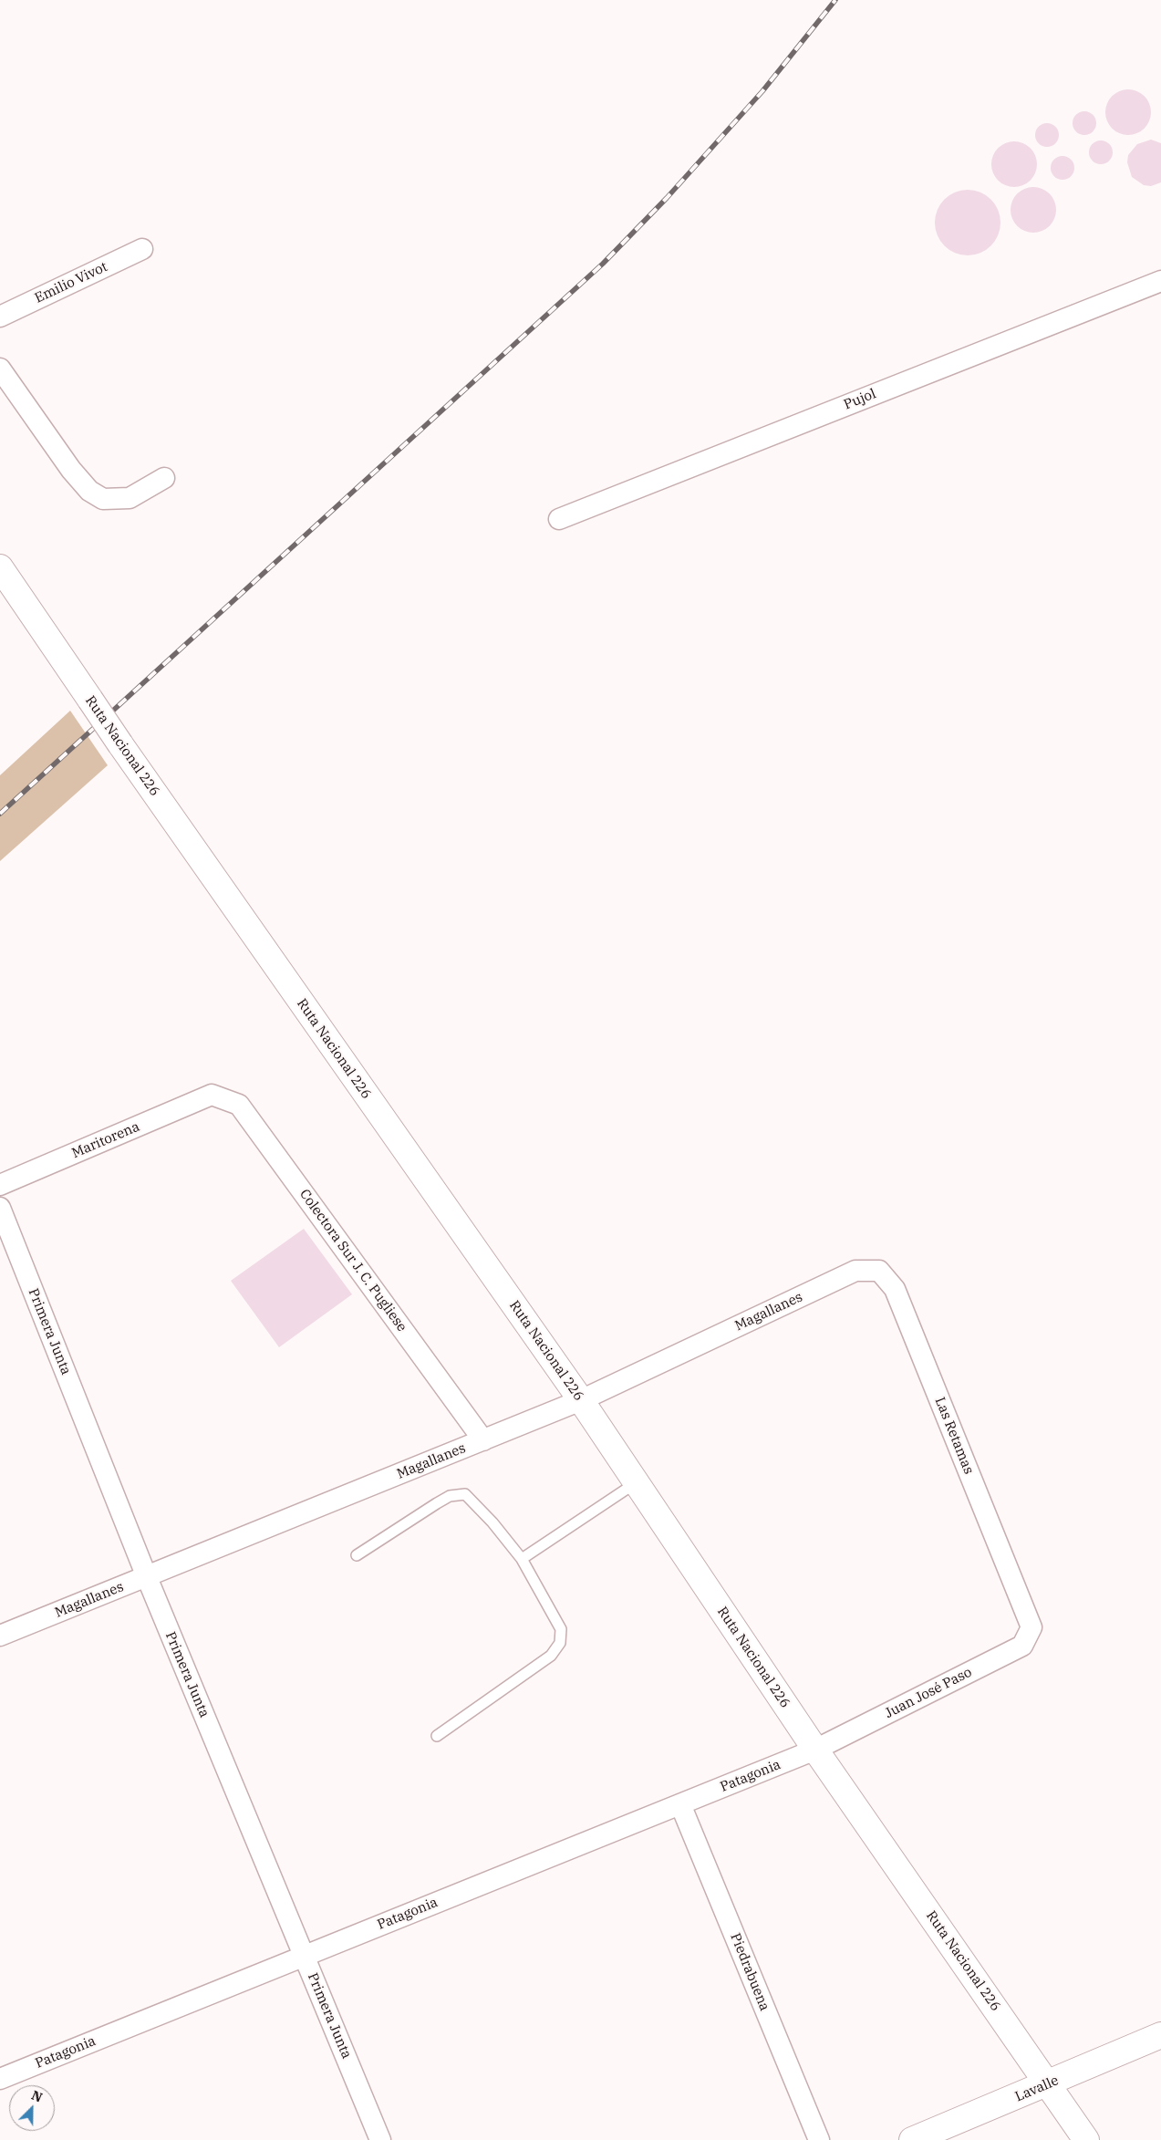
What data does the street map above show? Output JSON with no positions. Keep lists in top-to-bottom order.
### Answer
{
  "streets": {
    "main road": ["Ruta Nacional 226", "Lavalle"],
    "street": [
      "Emilio Vivot",
      "Pujol",
      "Maritorena",
      "Colectora Sur J. C. Pugliese",
      "Magallanes",
      "Primera Junta",
      "Las Retamas",
      "Juan José Paso",
      "Patagonia",
      "Piedrabuena"
    ]
  },
  "crossings": [
    ["Ruta Nacional 226", "Magallanes"],
    ["Ruta Nacional 226", "Juan José Paso"],
    ["Ruta Nacional 226", "Patagonia"],
    ["Ruta Nacional 226", "Lavalle"],
    ["Maritorena", "Colectora Sur J. C. Pugliese"],
    ["Colectora Sur J. C. Pugliese", "Magallanes"],
    ["Magallanes", "Primera Junta"],
    ["Magallanes", "Las Retamas"],
    ["Primera Junta", "Patagonia"],
    ["Las Retamas", "Juan José Paso"],
    ["Juan José Paso", "Patagonia"],
    ["Patagonia", "Piedrabuena"]
  ],
  "north": "top right"
}
